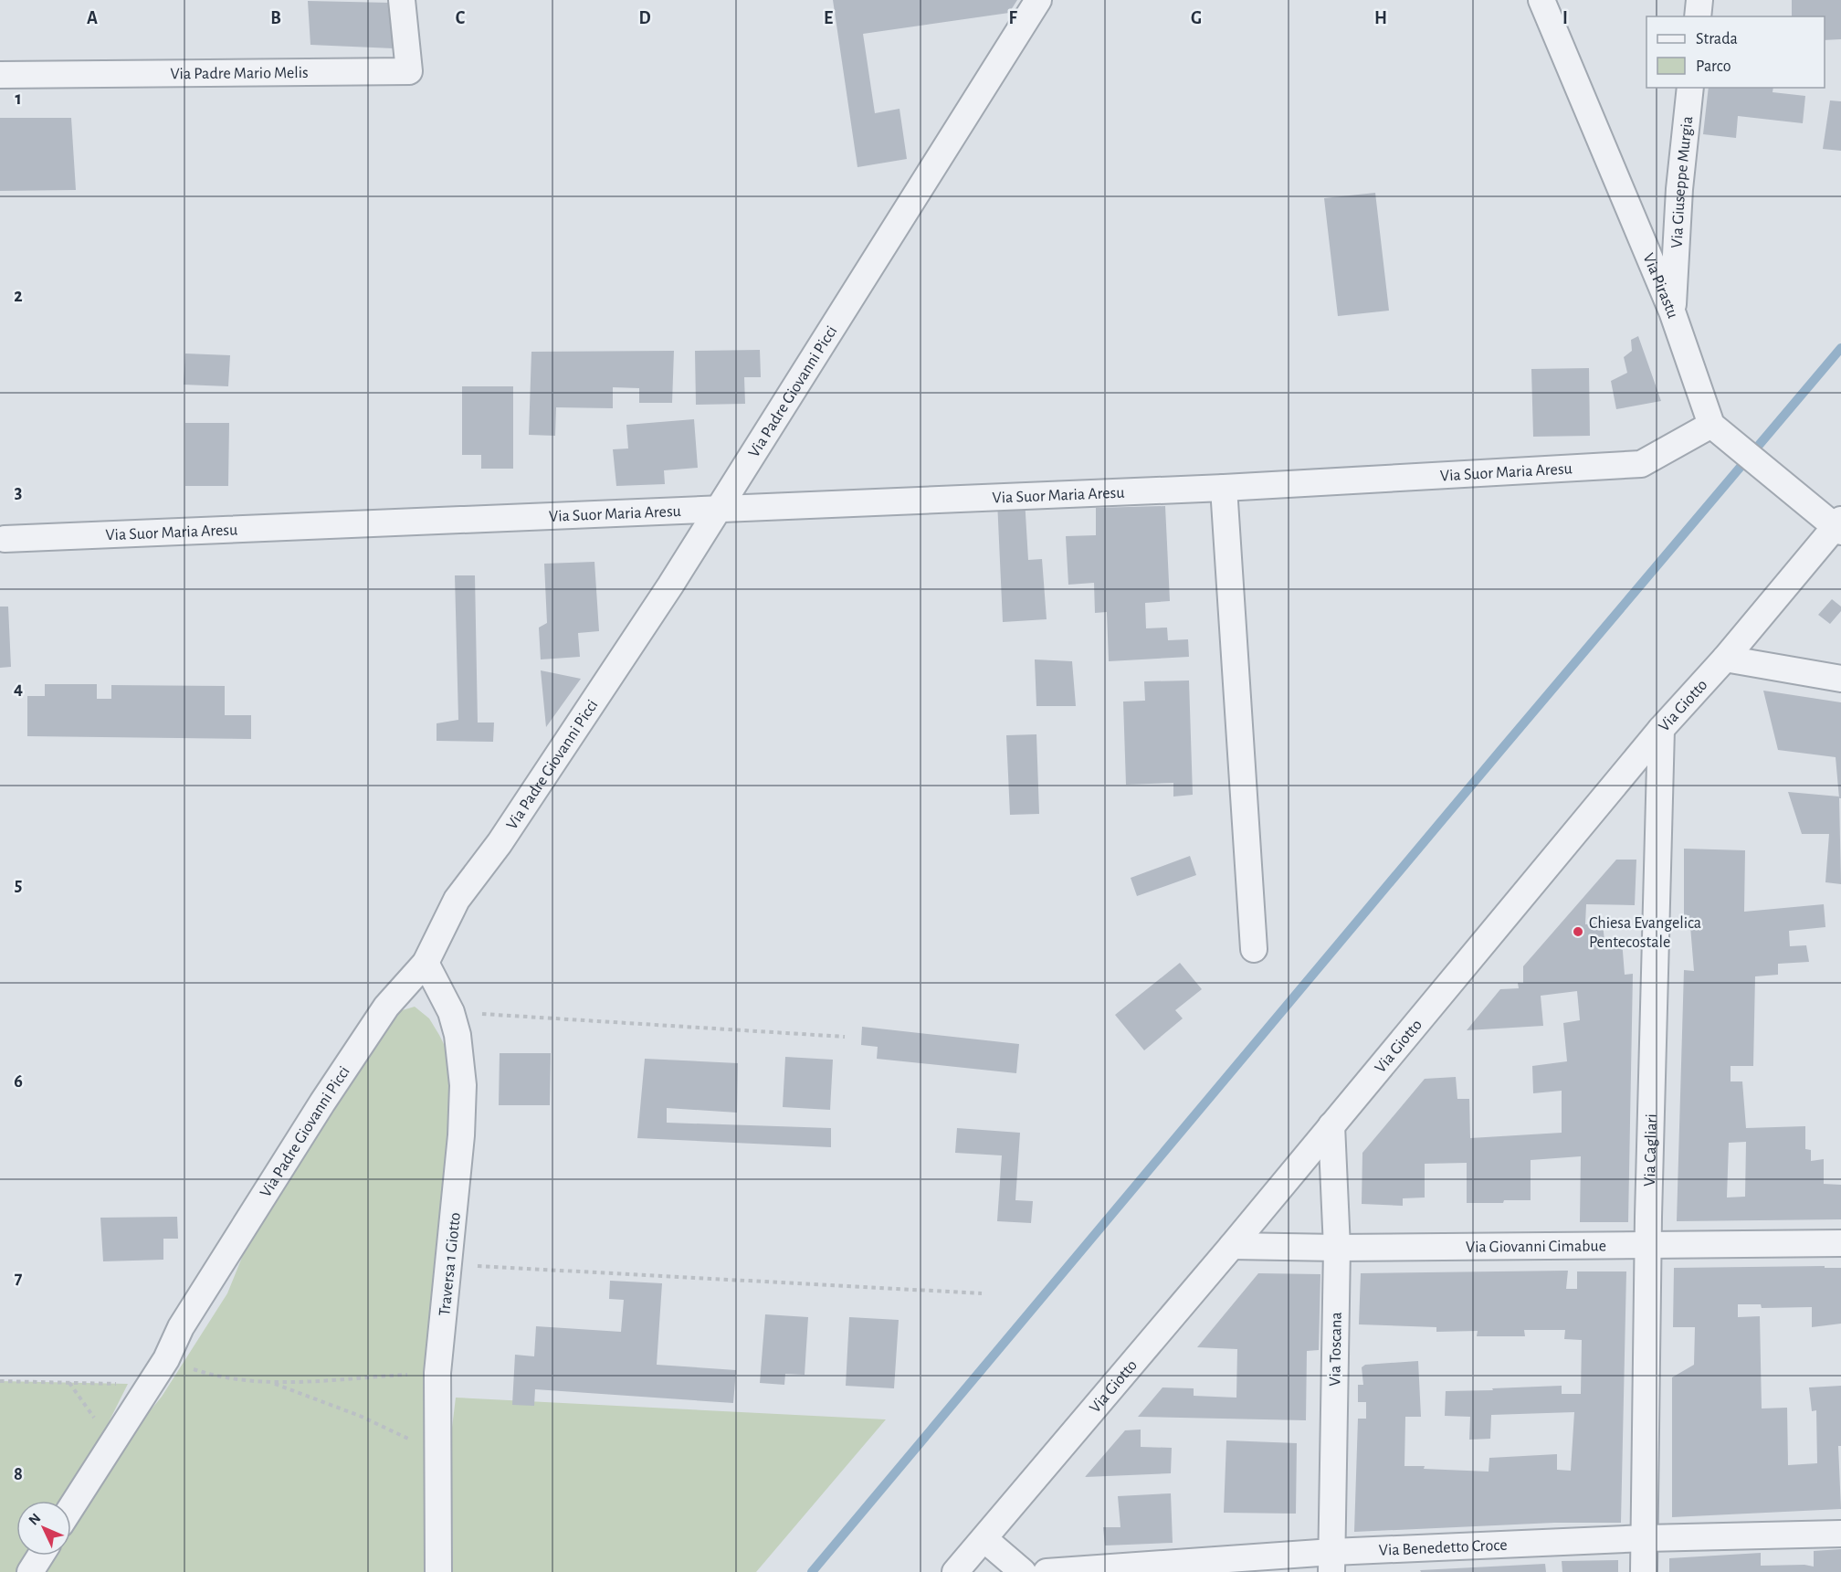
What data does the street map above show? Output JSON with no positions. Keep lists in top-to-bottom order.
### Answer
{
  "streets": {
    "street": [
      "Via Padre Mario Melis",
      "Via Giuseppe Murgia",
      "Via Pirastu",
      "Via Padre Giovanni Picci",
      "Via Suor Maria Aresu",
      "Via Giotto",
      "Via Cagliari",
      "Via Giovanni Cimabue",
      "Traversa 1 Giotto",
      "Via Toscana",
      "Via Benedetto Croce"
    ]
  },
  "crossings": [
    ["Via Giuseppe Murgia", "Via Pirastu"],
    ["Via Pirastu", "Via Suor Maria Aresu"],
    ["Via Padre Giovanni Picci", "Via Suor Maria Aresu"],
    ["Via Padre Giovanni Picci", "Traversa 1 Giotto"],
    ["Via Giotto", "Via Cagliari"],
    ["Via Giotto", "Via Giovanni Cimabue"],
    ["Via Giotto", "Via Toscana"],
    ["Via Cagliari", "Via Giovanni Cimabue"],
    ["Via Cagliari", "Via Benedetto Croce"],
    ["Via Giovanni Cimabue", "Via Toscana"],
    ["Via Toscana", "Via Benedetto Croce"]
  ],
  "places": ["Chiesa Evangelica Pentecostale"],
  "legend": ["Strada", "Parco"],
  "north": "top left",
  "grid": {
    "columns": [
      "A",
      "B",
      "C",
      "D",
      "E",
      "F",
      "G",
      "H",
      "I"
    ],
    "rows": [
      "1",
      "2",
      "3",
      "4",
      "5",
      "6",
      "7",
      "8"
    ]
  }
}
